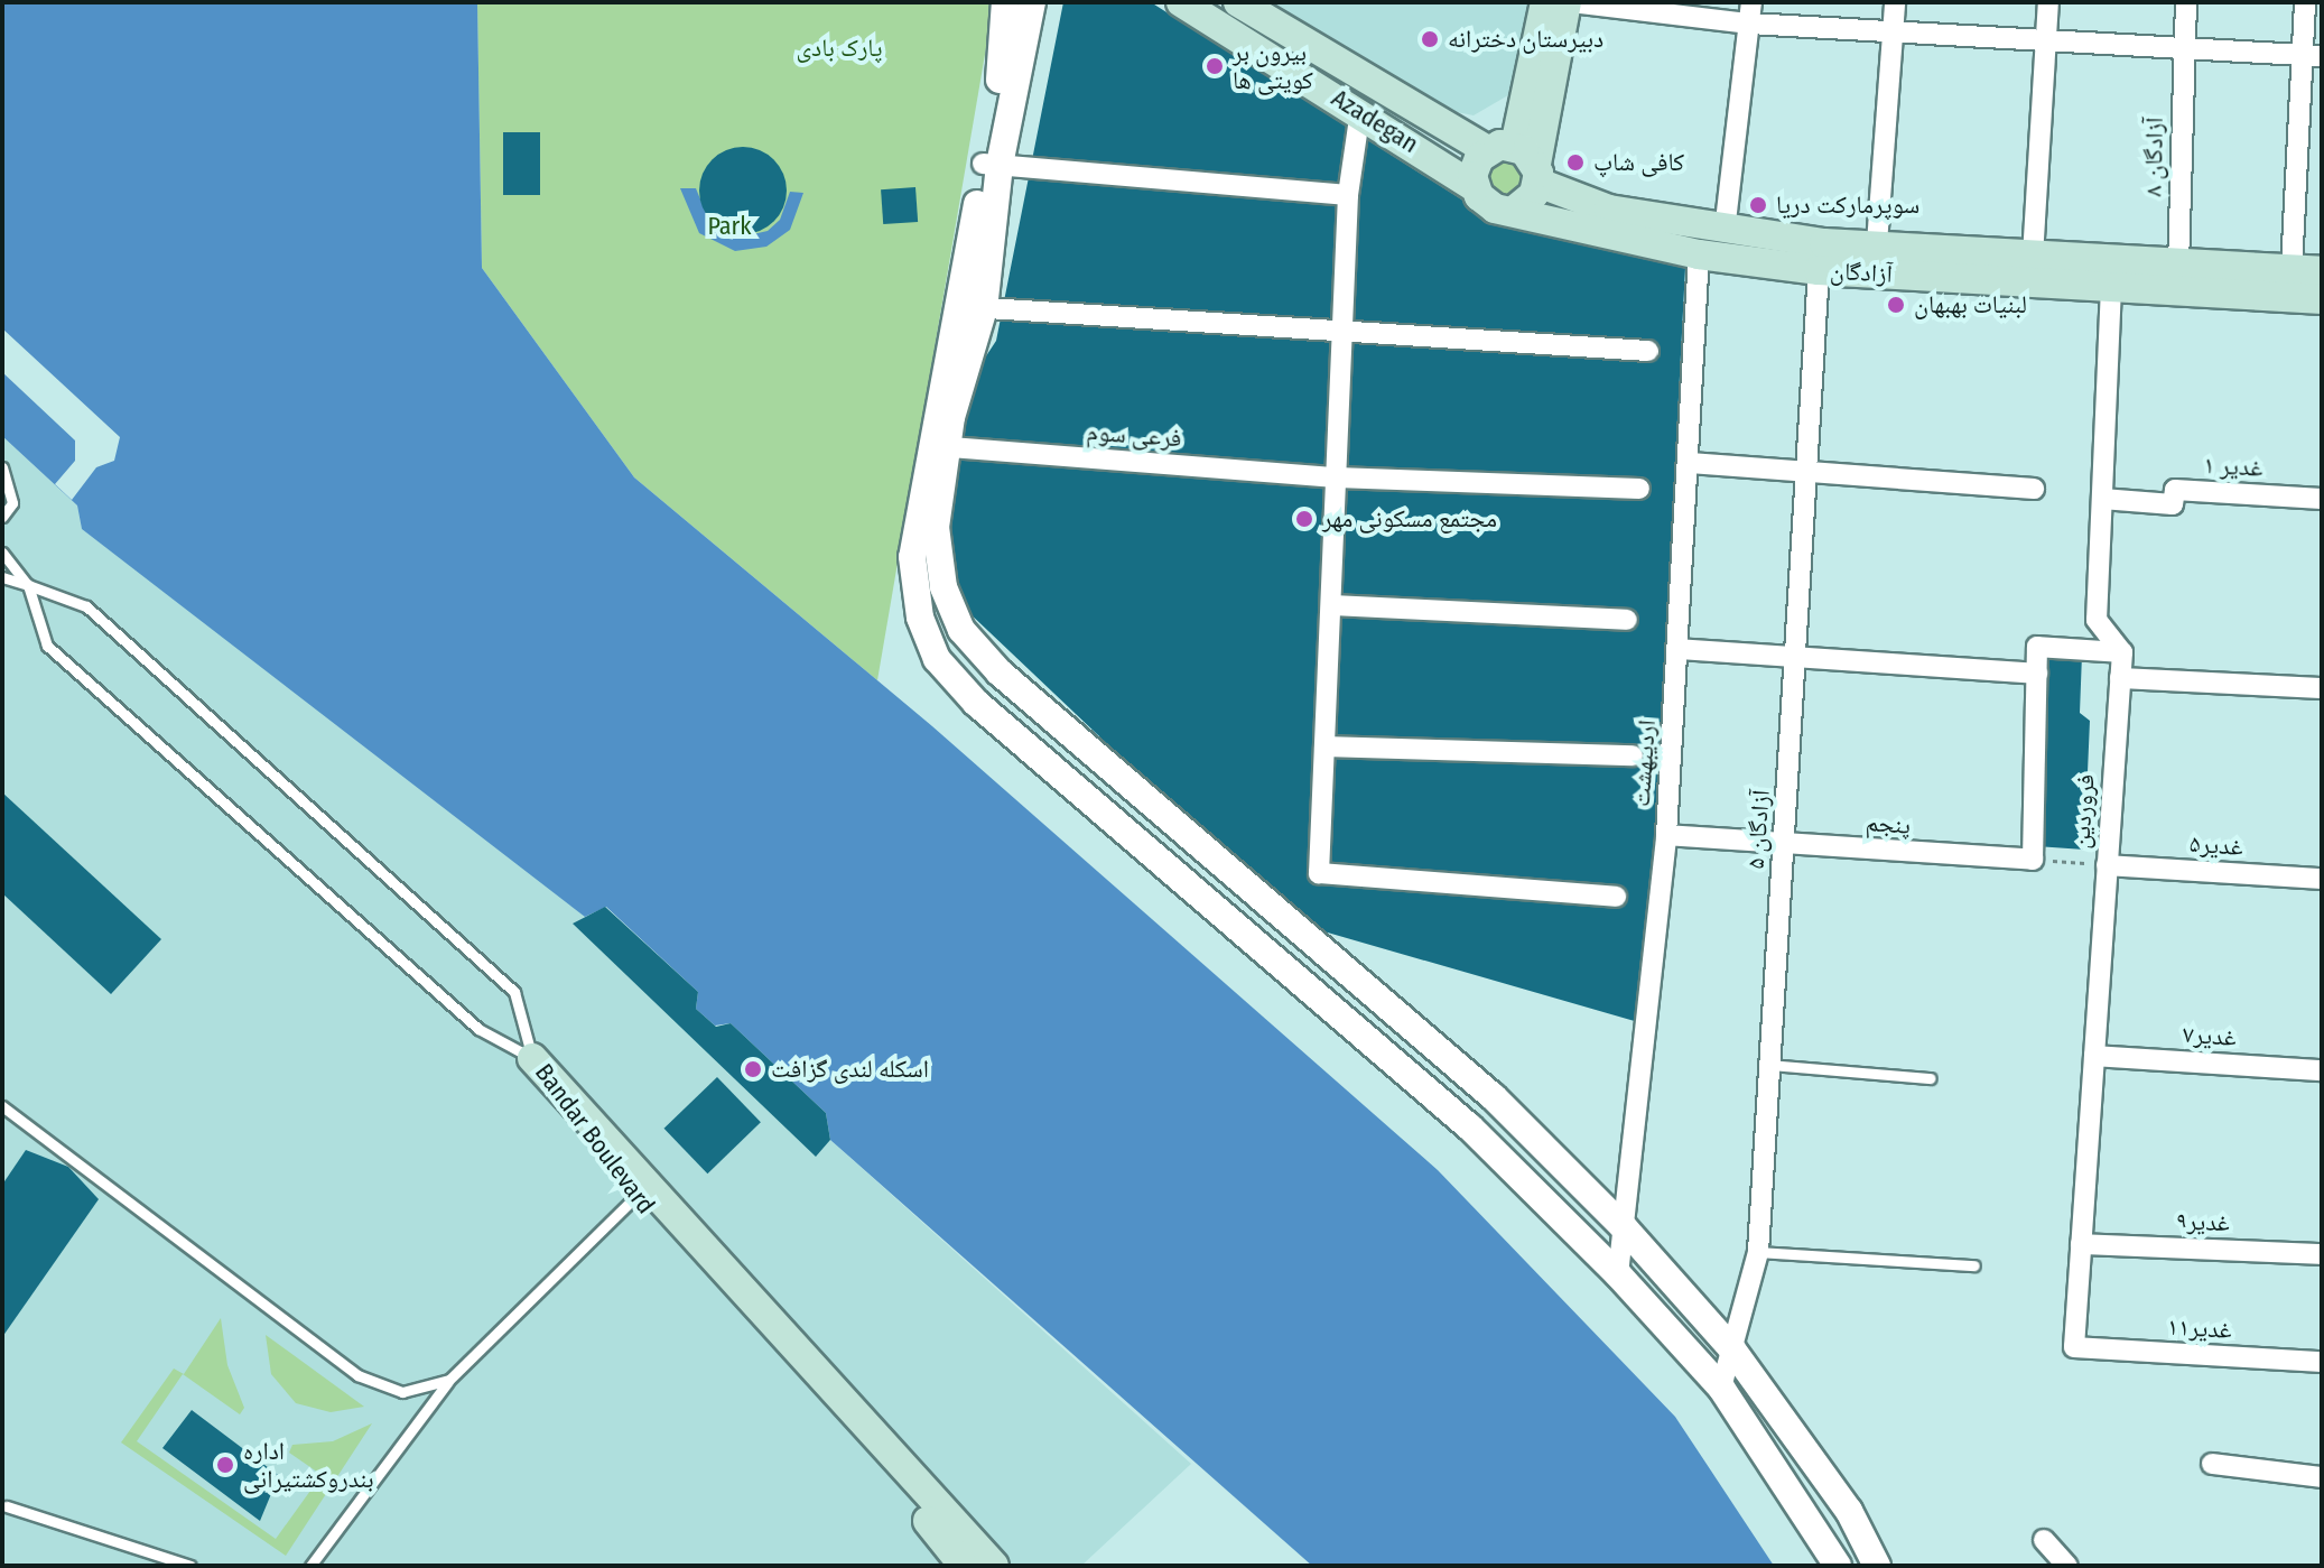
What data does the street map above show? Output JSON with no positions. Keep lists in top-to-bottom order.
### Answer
{
  "streets": {
    "main road": ["Azadegan", "آزادگان", "Bandar Boulevard"],
    "street": [
      "آزادگان ۸",
      "فرعی سوم",
      "غدیر ۱",
      "اردیبهشت",
      "فروردین",
      "پنجم",
      "آزادگان ۵",
      "غدیر۵",
      "غدیر۷",
      "غدیر۹",
      "غدیر۱۱"
    ]
  },
  "crossings": [
    ["Azadegan", "آزادگان"],
    ["آزادگان ۸", "آزادگان"],
    ["آزادگان", "اردیبهشت"],
    ["آزادگان", "آزادگان ۵"],
    ["اردیبهشت", "پنجم"],
    ["فروردین", "غدیر۵"],
    ["فروردین", "غدیر۷"],
    ["فروردین", "غدیر۹"],
    ["فروردین", "غدیر۱۱"],
    ["پنجم", "آزادگان ۵"]
  ],
  "parks": ["پارک بادی", "Park"],
  "places": [
    "دبیرستان دخترانه",
    "بیرون بر کویتی ها",
    "کافی شاپ",
    "سوپرمارکت دریا",
    "لبنیات بهبهان",
    "مجتمع مسکونی مهر",
    "اسکله لندی گزافت",
    "اداره بندروکشتیرانی"
  ]
}
